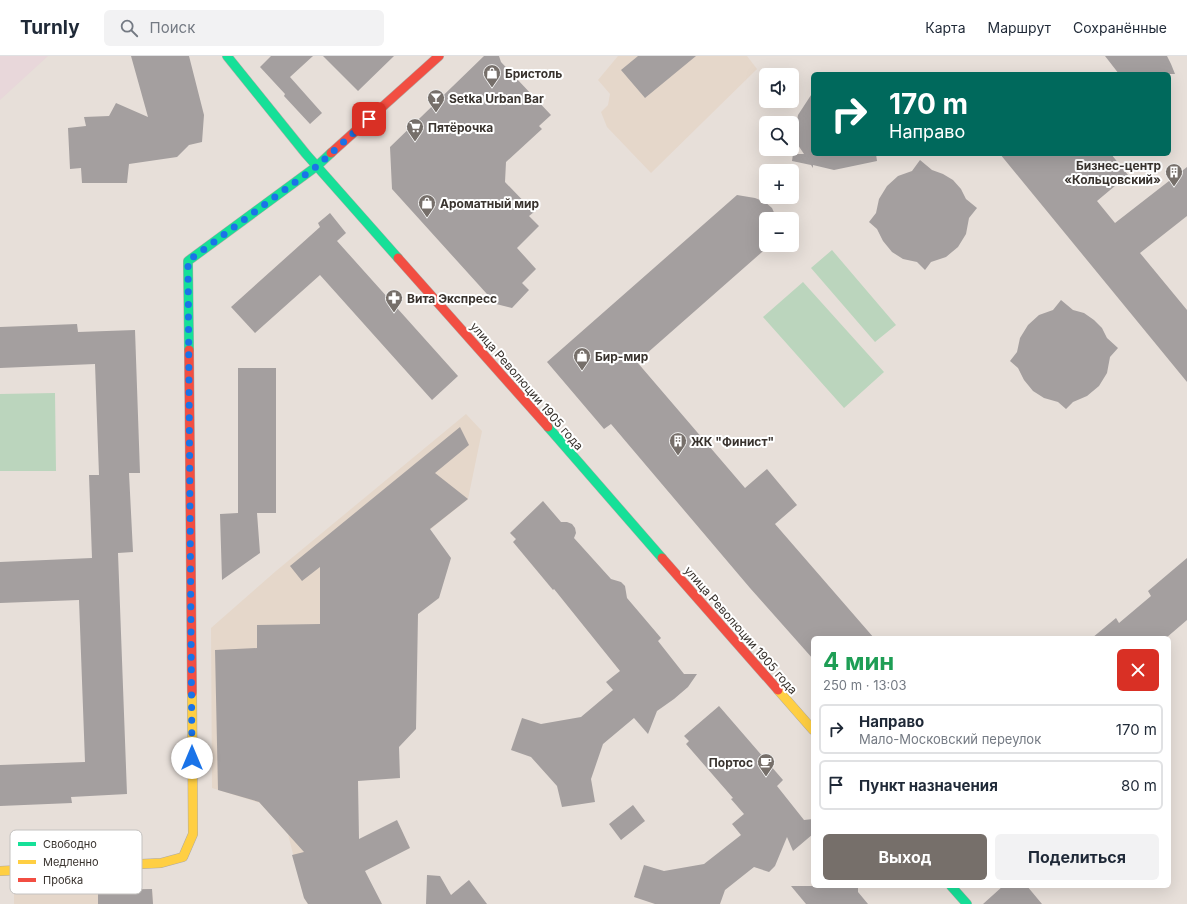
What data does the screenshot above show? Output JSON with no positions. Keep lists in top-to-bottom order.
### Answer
{
  "streets": {
    "street": ["улица Революции 1905 года"]
  },
  "places": {
    "shop": ["Бристоль", "Ароматный мир", "Бир-мир"],
    "bar": ["Setka Urban Bar"],
    "supermarket": ["Пятёрочка"],
    "building": ["Бизнес-центр «Кольцовский»", "ЖК \"Финист\""],
    "pharmacy": ["Вита Экспресс"],
    "cafe": ["Портос"]
  },
  "legend": ["Свободно", "Медленно", "Пробка"],
  "page": {
    "header": "Turnly",
    "search": "Поиск",
    "nav": ["Карта", "Маршрут", "Сохранённые"],
    "map_buttons": ["+", "−"],
    "turn": ["170 m", "Направо"],
    "heading": ["4 мин", "250 m · 13:03"],
    "list": [
      {
        "name": "Направо",
        "note": "Мало-Московский переулок",
        "value": "170 m"
      },
      {
        "name": "Пункт назначения",
        "value": "80 m"
      }
    ],
    "buttons": ["Выход", "Поделиться"]
  }
}
